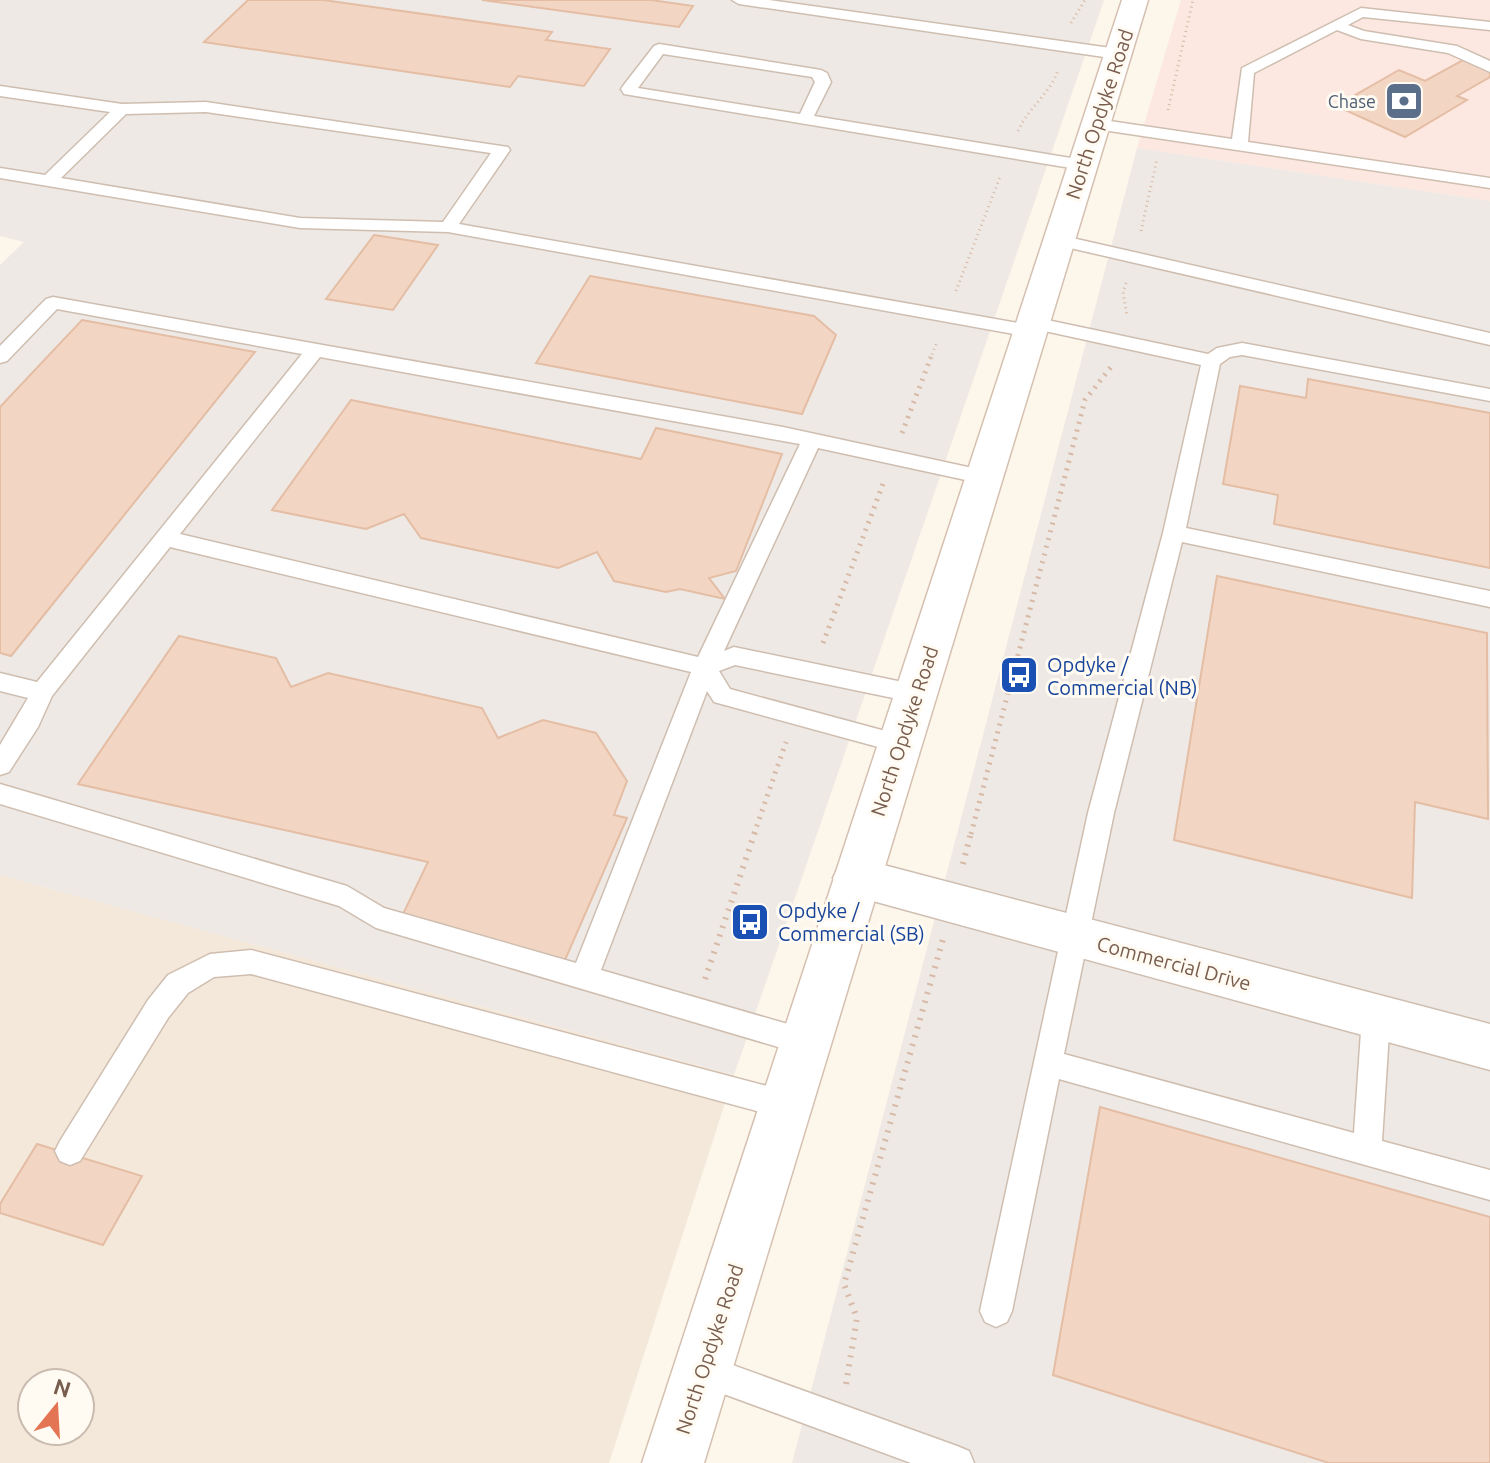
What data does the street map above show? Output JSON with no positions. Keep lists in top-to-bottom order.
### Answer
{
  "streets": {
    "main road": ["North Opdyke Road", "Commercial Drive"]
  },
  "crossings": [
    ["North Opdyke Road", "Commercial Drive"]
  ],
  "places": {
    "bank": ["Chase"],
    "bus stop": ["Opdyke / Commercial (NB)", "Opdyke / Commercial (SB)"]
  },
  "north": "top"
}
